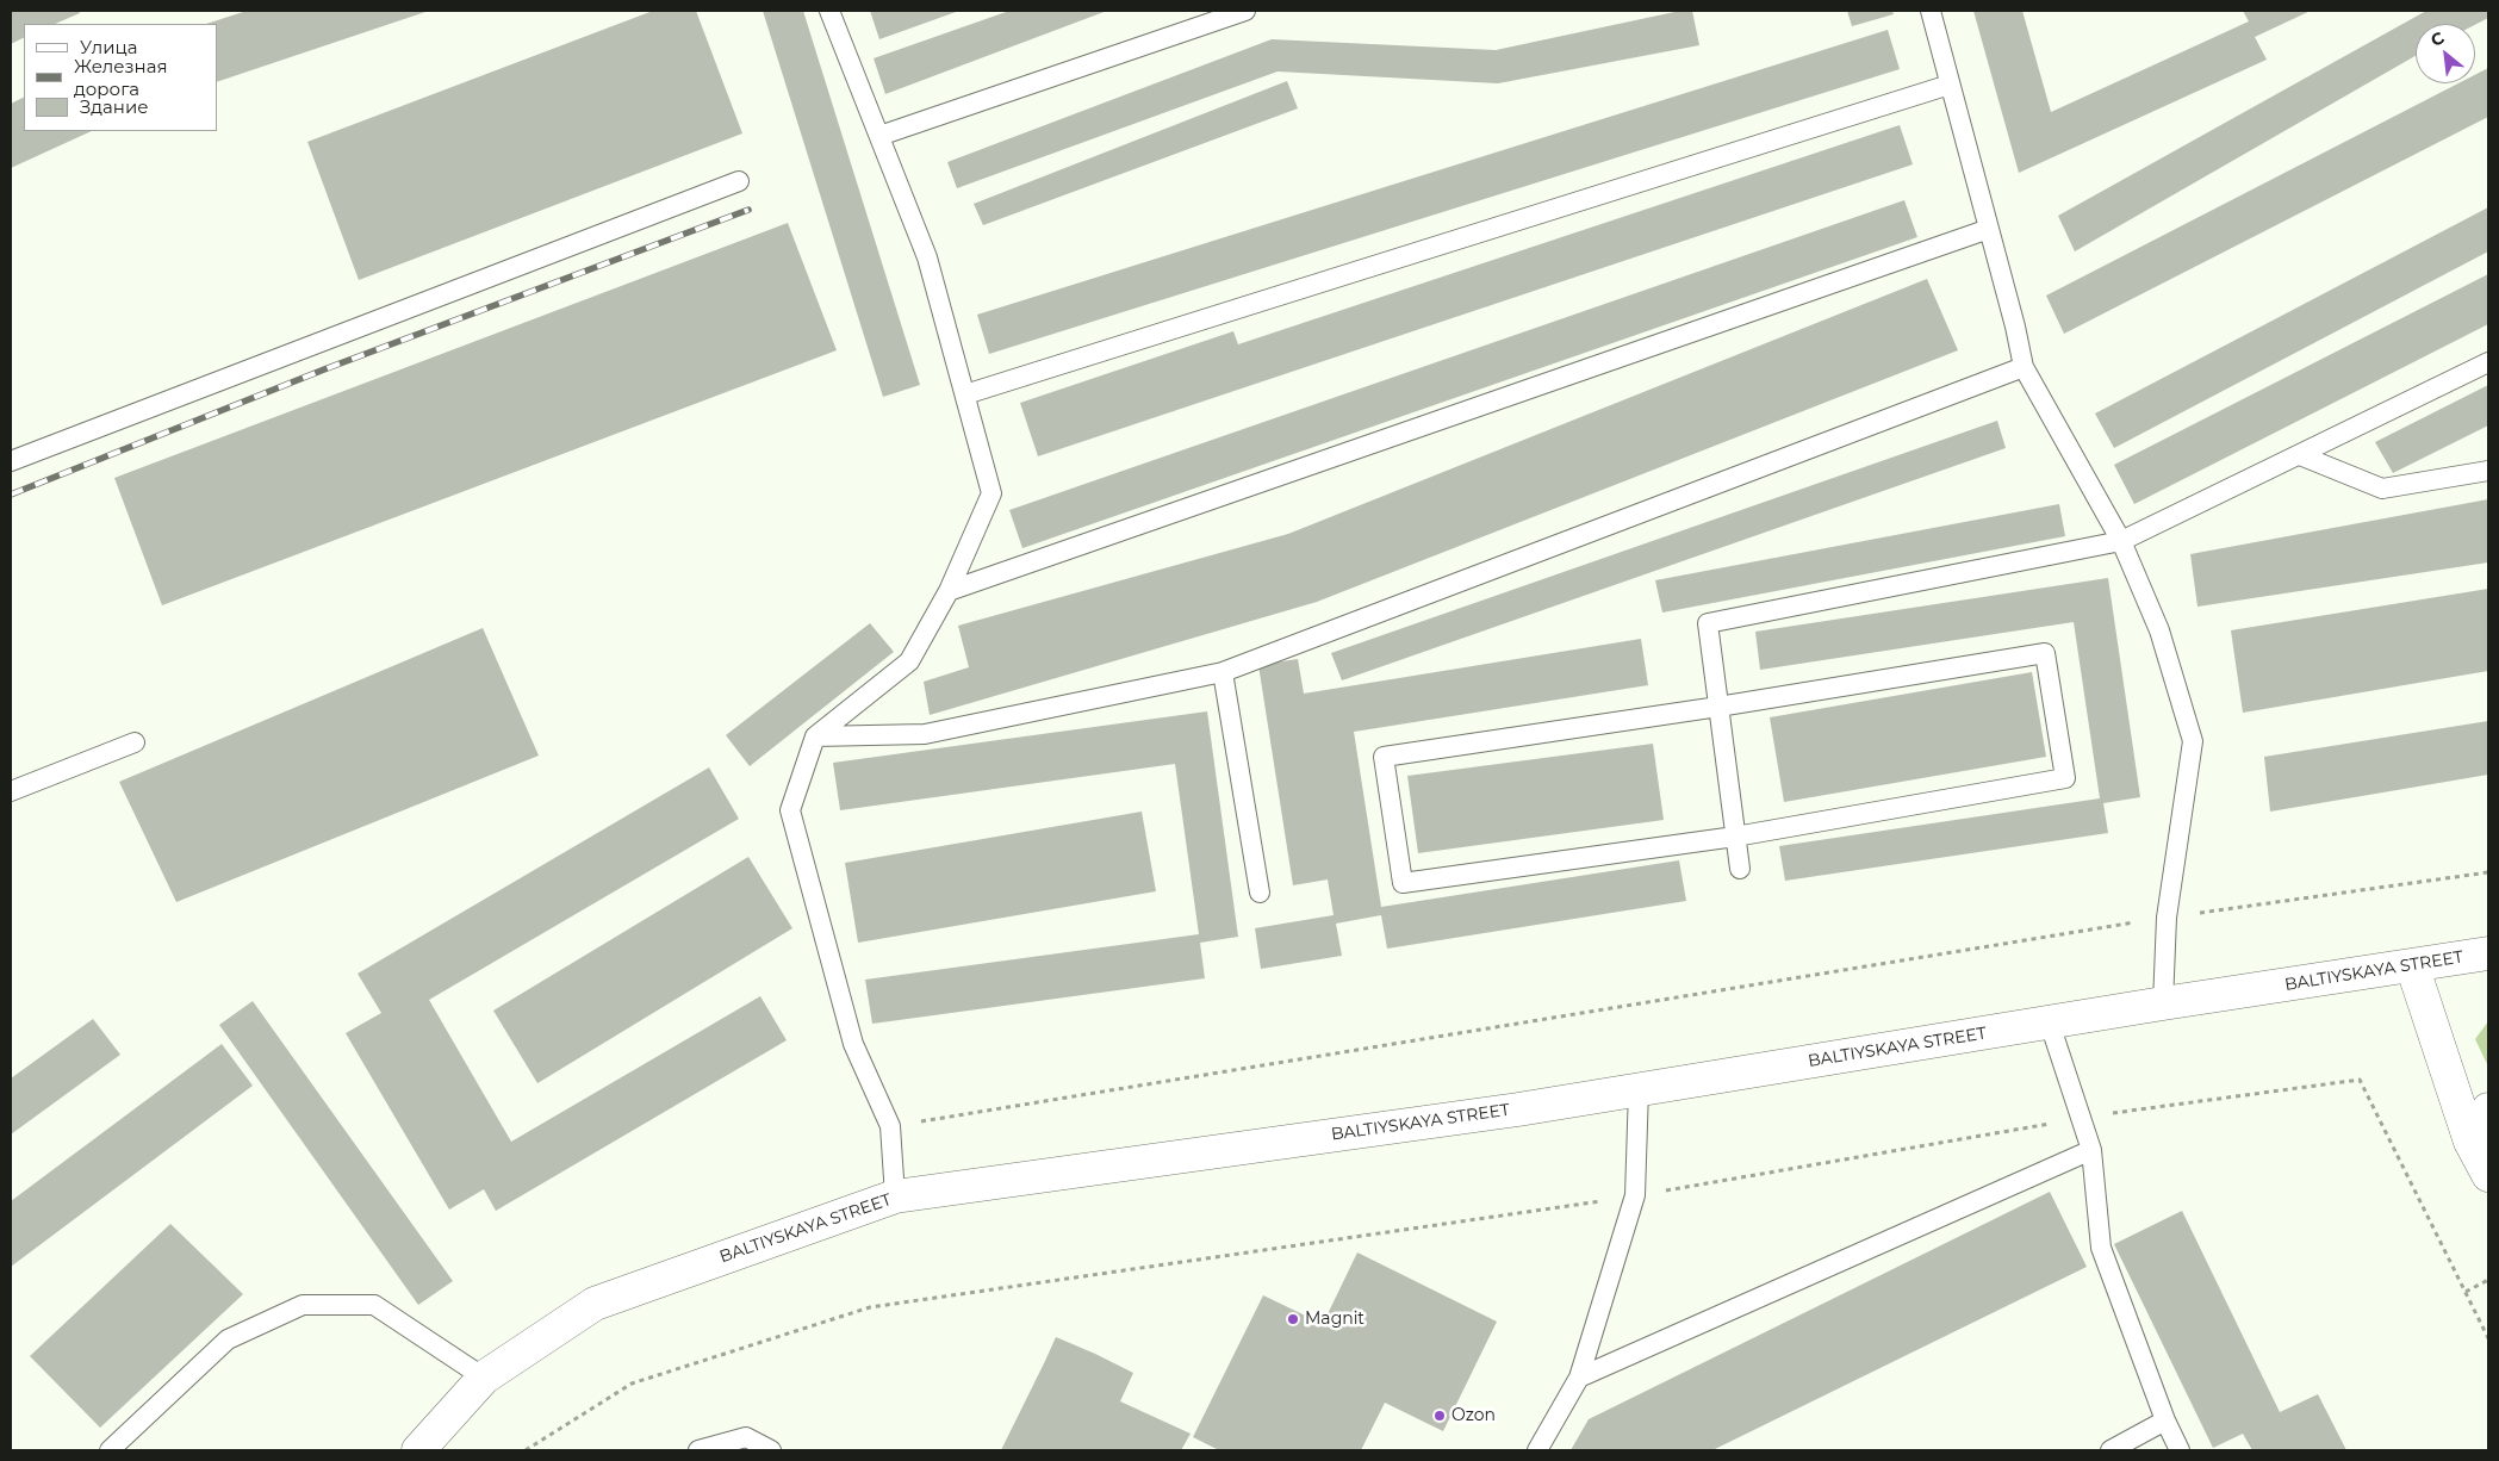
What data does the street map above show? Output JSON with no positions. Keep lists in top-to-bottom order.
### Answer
{
  "streets": {
    "street": ["BALTIYSKAYA STREET"]
  },
  "places": ["Magnit", "Ozon"],
  "legend": ["Улица", "Железная дорога", "Здание"],
  "north": "top left"
}
